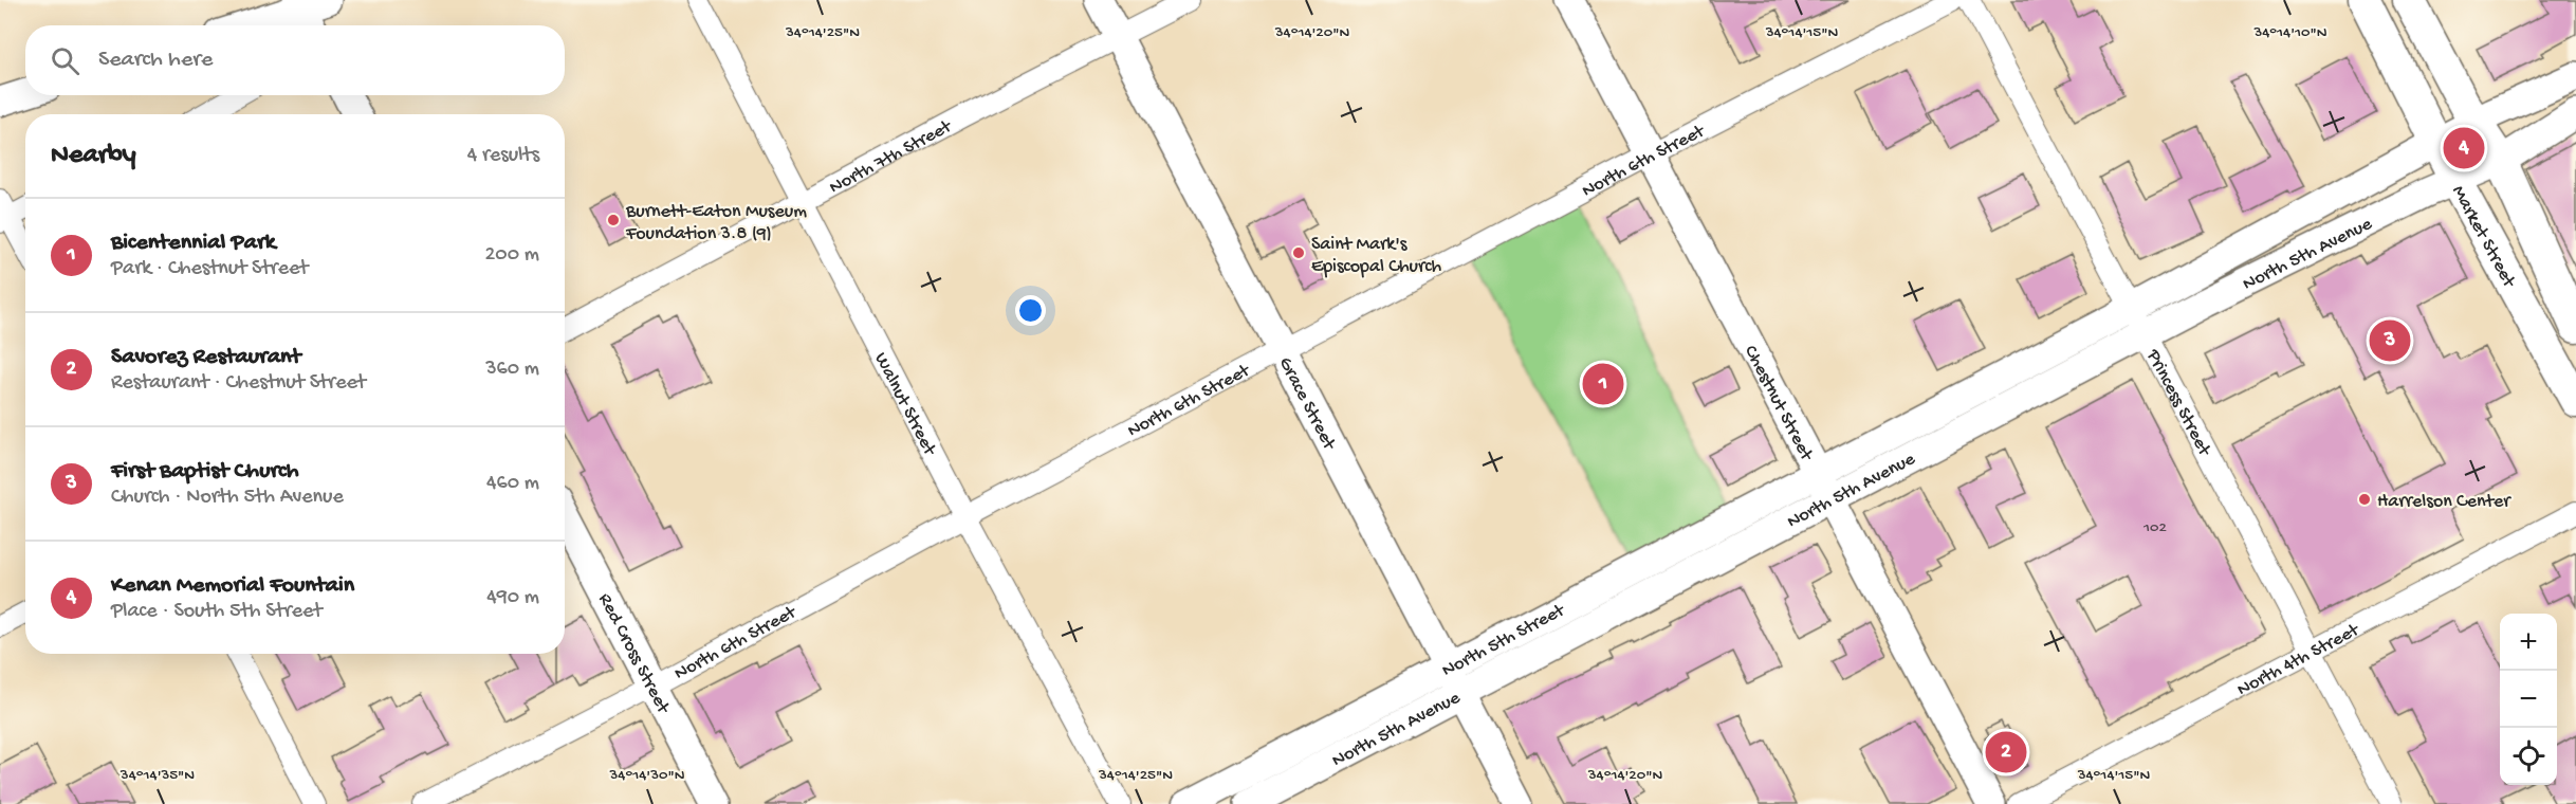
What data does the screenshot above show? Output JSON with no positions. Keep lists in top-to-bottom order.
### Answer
{
  "streets": {
    "main road": ["Market Street"],
    "street": [
      "North 7th Street",
      "North 6th Street",
      "North 5th Avenue",
      "Grace Street",
      "Chestnut Street",
      "Princess Street",
      "Walnut Street",
      "North 5th Street",
      "Red Cross Street",
      "North 4th Street"
    ]
  },
  "crossings": [
    ["North 7th Street", "Grace Street"],
    ["North 7th Street", "Walnut Street"],
    ["North 6th Street", "Grace Street"],
    ["North 6th Street", "Chestnut Street"],
    ["North 6th Street", "Walnut Street"],
    ["North 6th Street", "Red Cross Street"],
    ["Market Street", "North 5th Avenue"],
    ["North 5th Avenue", "Grace Street"],
    ["North 5th Avenue", "Chestnut Street"],
    ["North 5th Avenue", "Princess Street"],
    ["North 5th Avenue", "North 5th Street"],
    ["Grace Street", "North 5th Street"],
    ["Chestnut Street", "North 5th Street"],
    ["Princess Street", "North 4th Street"]
  ],
  "places": ["Burnett-Eaton Museum Foundation 3.8 (9)", "Saint Mark's Episcopal Church", "Harrelson Center"],
  "house_numbers": ["102"],
  "page": {
    "search": "Search here",
    "heading": ["Nearby", "4 results"],
    "pins": [
      "4",
      "3",
      "1",
      "2"
    ],
    "list": [
      {
        "mark": "1",
        "name": "Bicentennial Park",
        "note": "Park · Chestnut Street",
        "value": "200 m"
      },
      {
        "mark": "2",
        "name": "Savorez Restaurant",
        "note": "Restaurant · Chestnut Street",
        "value": "360 m"
      },
      {
        "mark": "3",
        "name": "First Baptist Church",
        "note": "Church · North 5th Avenue",
        "value": "460 m"
      },
      {
        "mark": "4",
        "name": "Kenan Memorial Fountain",
        "note": "Place · South 5th Street",
        "value": "490 m"
      }
    ],
    "map_buttons": ["+", "−"]
  },
  "coordinates": [
    "34°14'25\"N",
    "34°14'15\"N",
    "34°14'10\"N",
    "34°14'20\"N",
    "34°14'35\"N",
    "34°14'30\"N"
  ]
}
